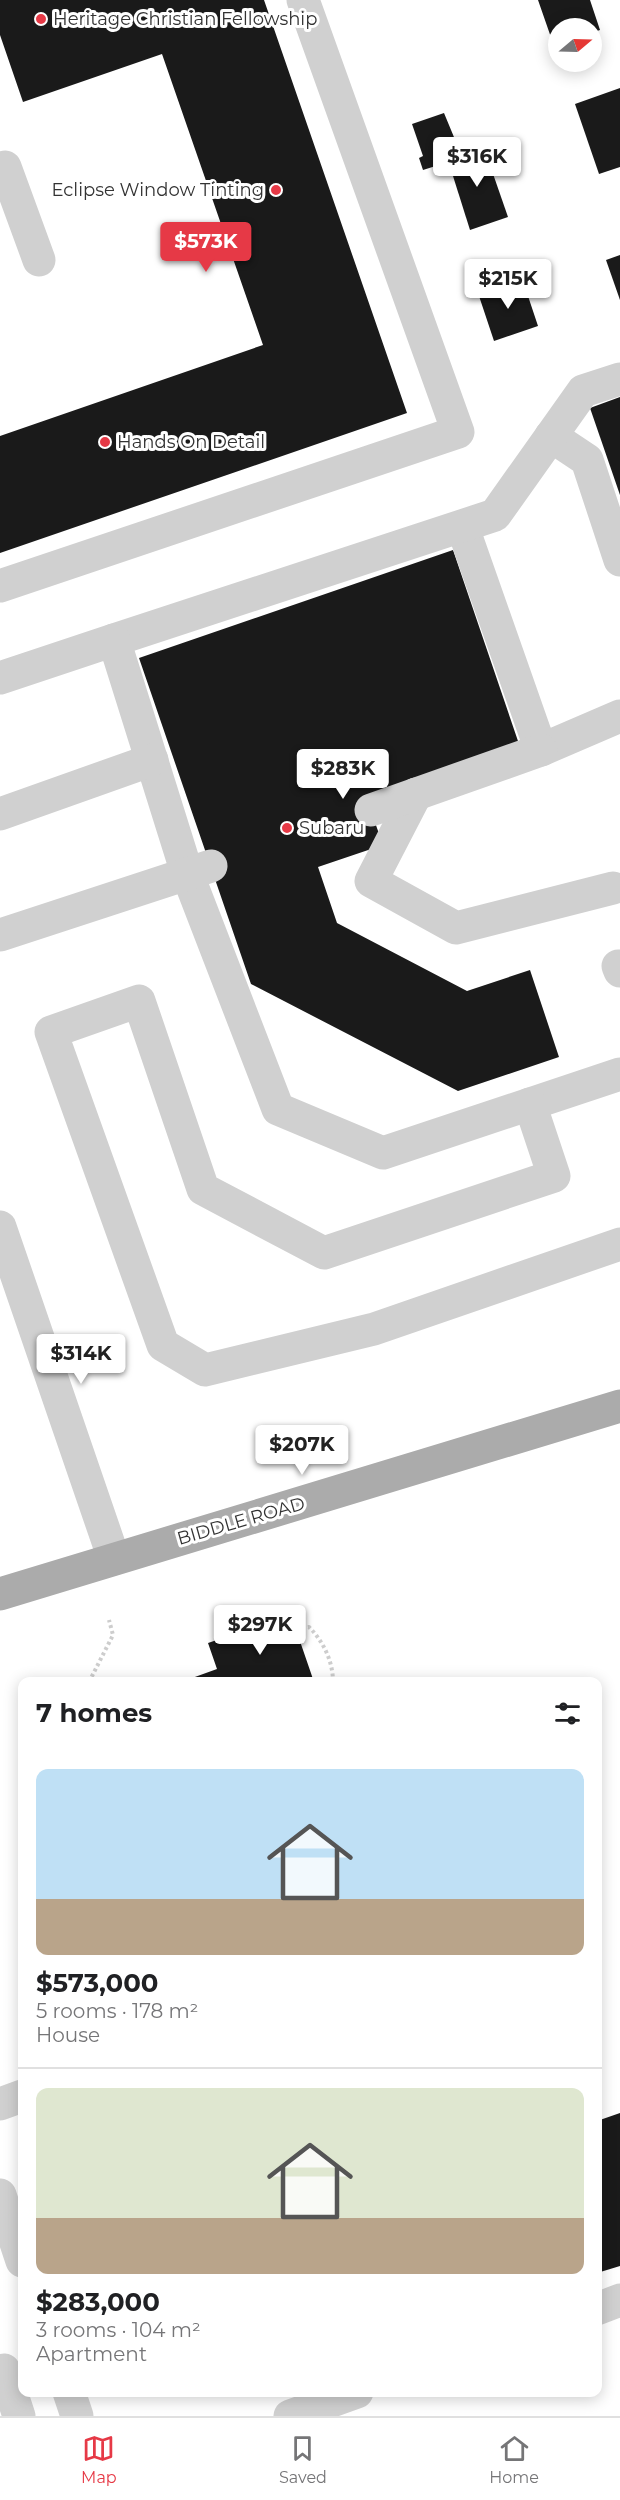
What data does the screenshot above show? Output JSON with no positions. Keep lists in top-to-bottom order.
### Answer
{
  "streets": {
    "main road": ["BIDDLE ROAD"]
  },
  "places": [
    "Heritage Christian Fellowship",
    "Eclipse Window Tinting",
    "Hands On Detail",
    "Subaru"
  ],
  "north": "right",
  "page": {
    "price": [
      "$316K",
      "$573K",
      "$215K",
      "$283K",
      "$314K",
      "$207K",
      "$297K"
    ],
    "heading": "7 homes",
    "list": [
      {
        "name": "$573,000",
        "note": "5 rooms · 178 m² · House"
      },
      {
        "name": "$283,000",
        "note": "3 rooms · 104 m² · Apartment"
      }
    ],
    "tabs": ["Map", "Saved", "Home"]
  }
}
